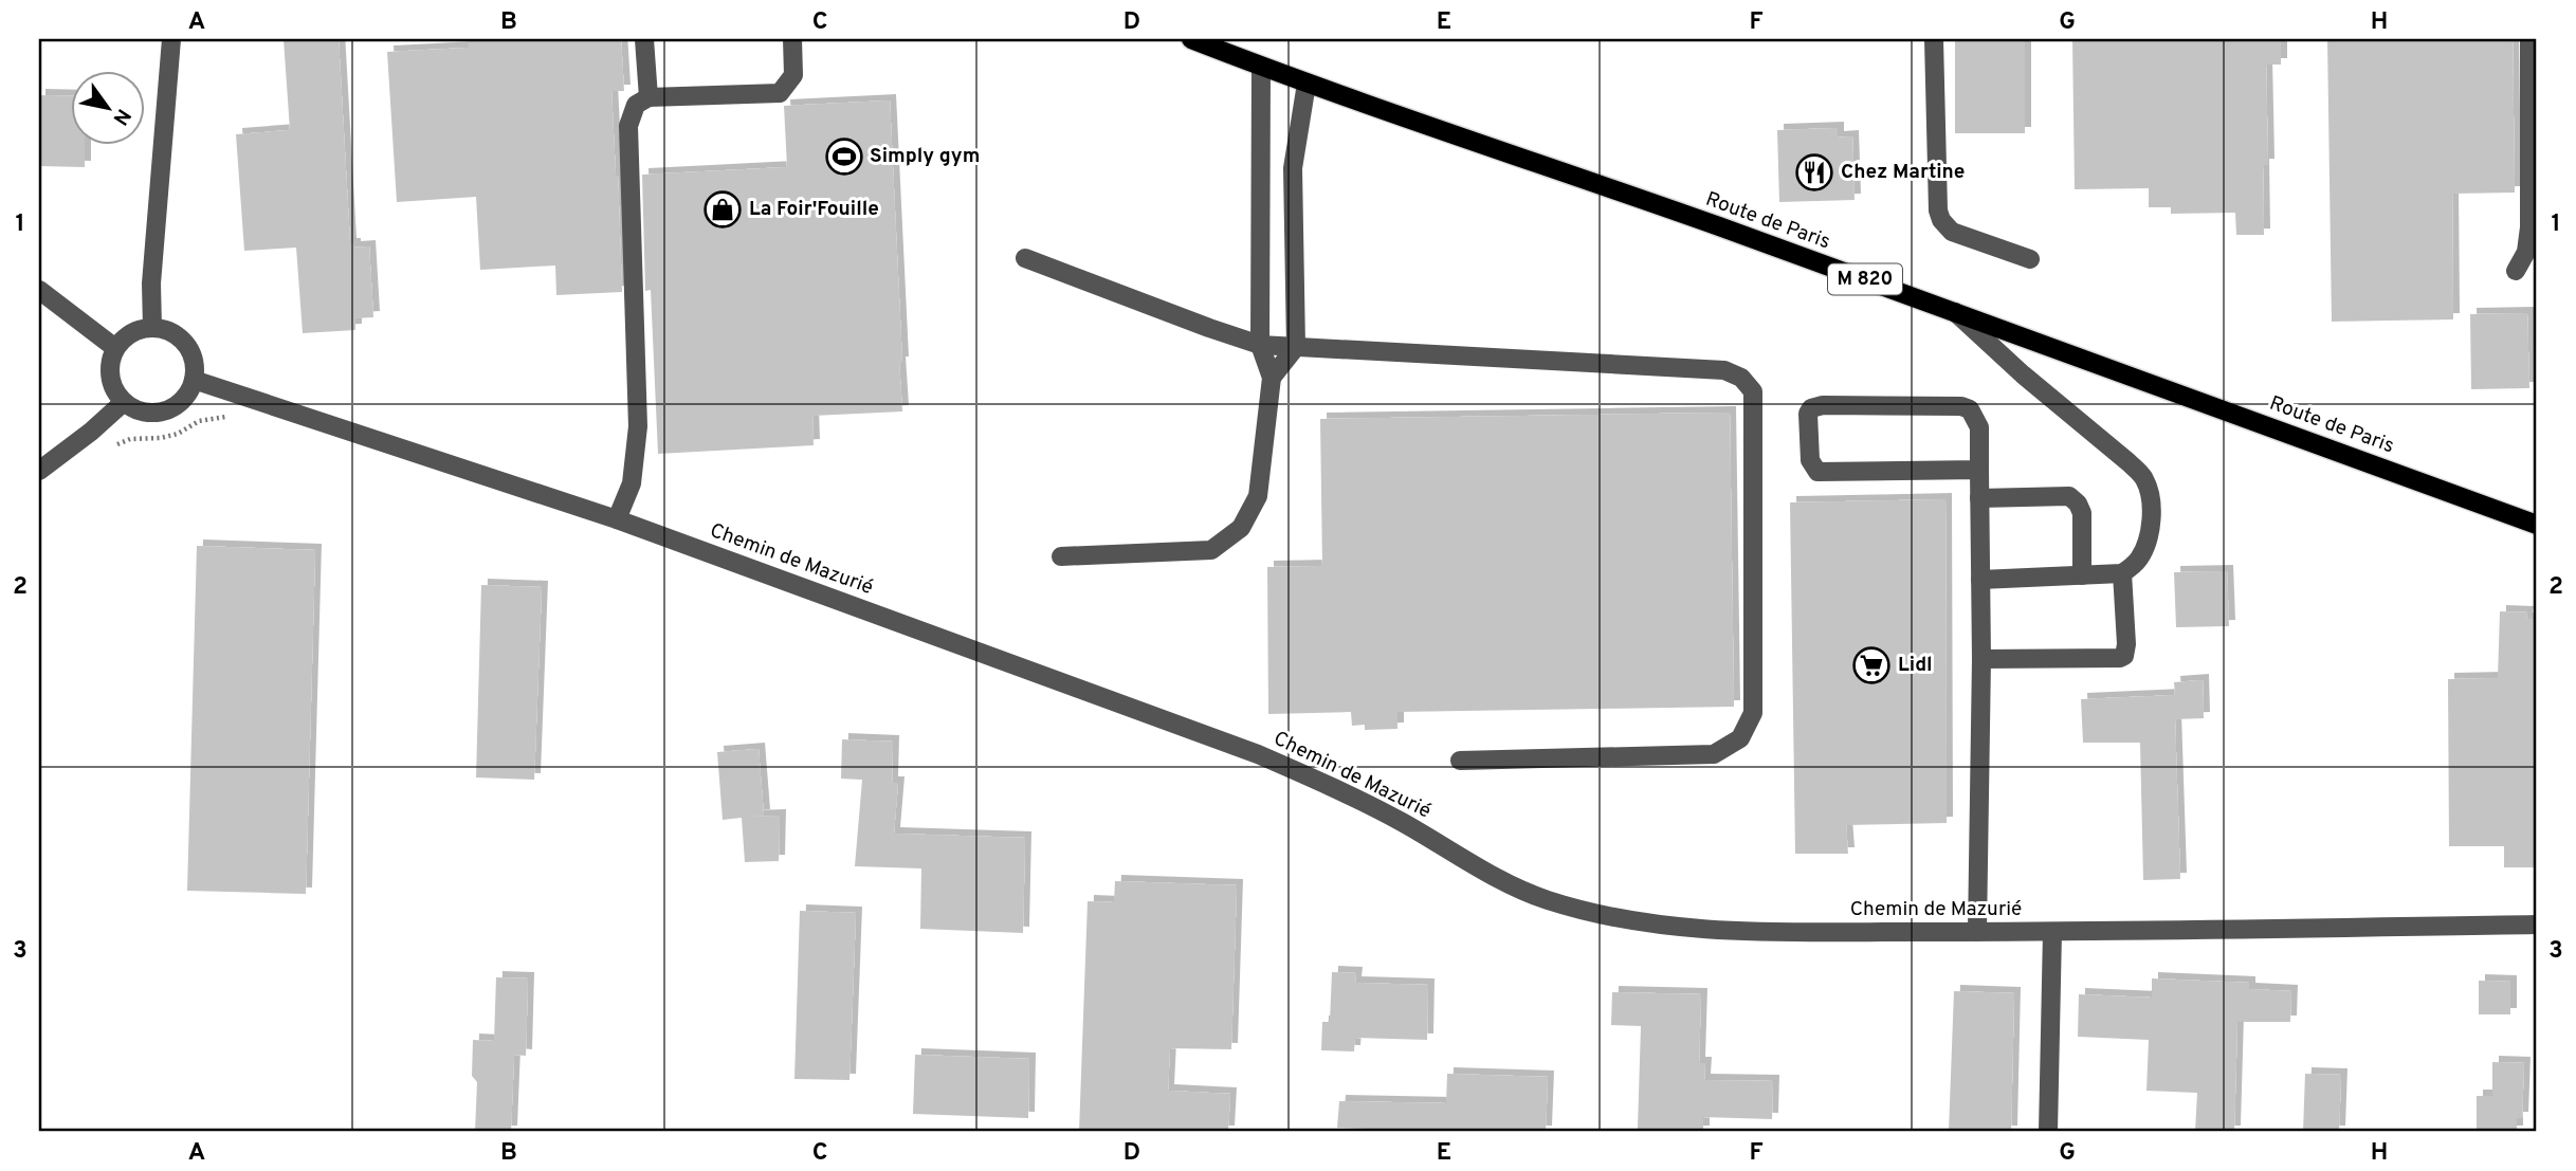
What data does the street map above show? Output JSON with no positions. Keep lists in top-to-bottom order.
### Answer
{
  "streets": {
    "main road": ["Route de Paris", "M 820"],
    "street": ["Chemin de Mazurié"]
  },
  "places": {
    "sports": ["Simply gym"],
    "restaurant": ["Chez Martine"],
    "shop": ["La Foir'Fouille"],
    "supermarket": ["Lidl"]
  },
  "north": "bottom right",
  "grid": {
    "columns": [
      "A",
      "B",
      "C",
      "D",
      "E",
      "F",
      "G",
      "H"
    ],
    "rows": ["1", "2", "3"]
  }
}
